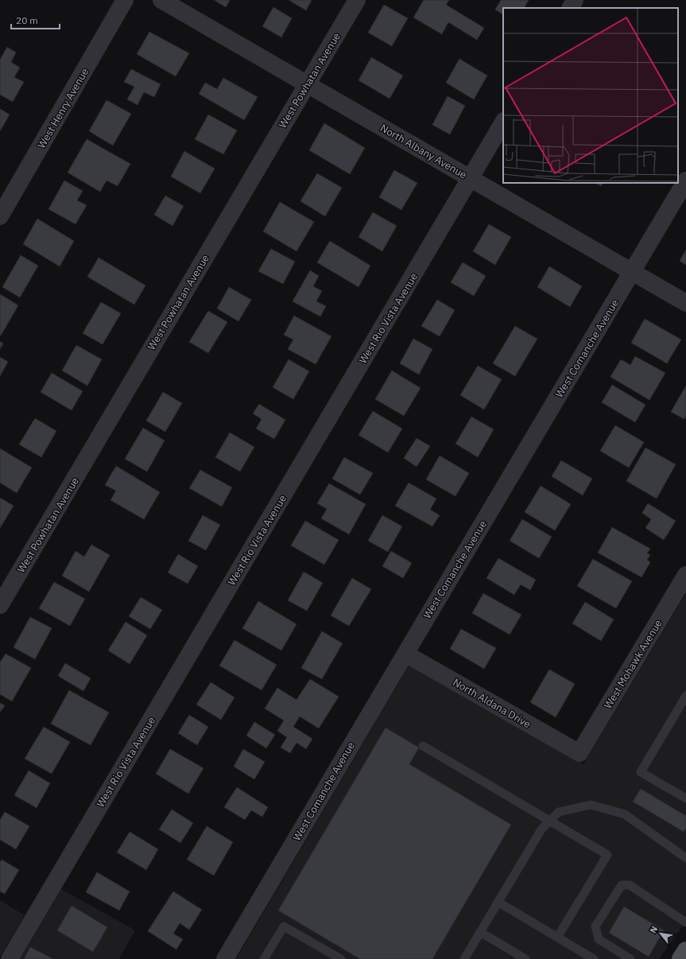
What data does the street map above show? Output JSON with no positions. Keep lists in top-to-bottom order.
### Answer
{
  "streets": {
    "street": [
      "West Powhatan Avenue",
      "West Henry Avenue",
      "North Albany Avenue",
      "West Rio Vista Avenue",
      "West Comanche Avenue",
      "West Mohawk Avenue",
      "North Aldana Drive"
    ]
  },
  "crossings": [
    ["West Powhatan Avenue", "North Albany Avenue"],
    ["North Albany Avenue", "West Rio Vista Avenue"],
    ["North Albany Avenue", "West Comanche Avenue"],
    ["West Comanche Avenue", "North Aldana Drive"],
    ["West Mohawk Avenue", "North Aldana Drive"]
  ],
  "scale_bar": "20 m",
  "north": "top left"
}
